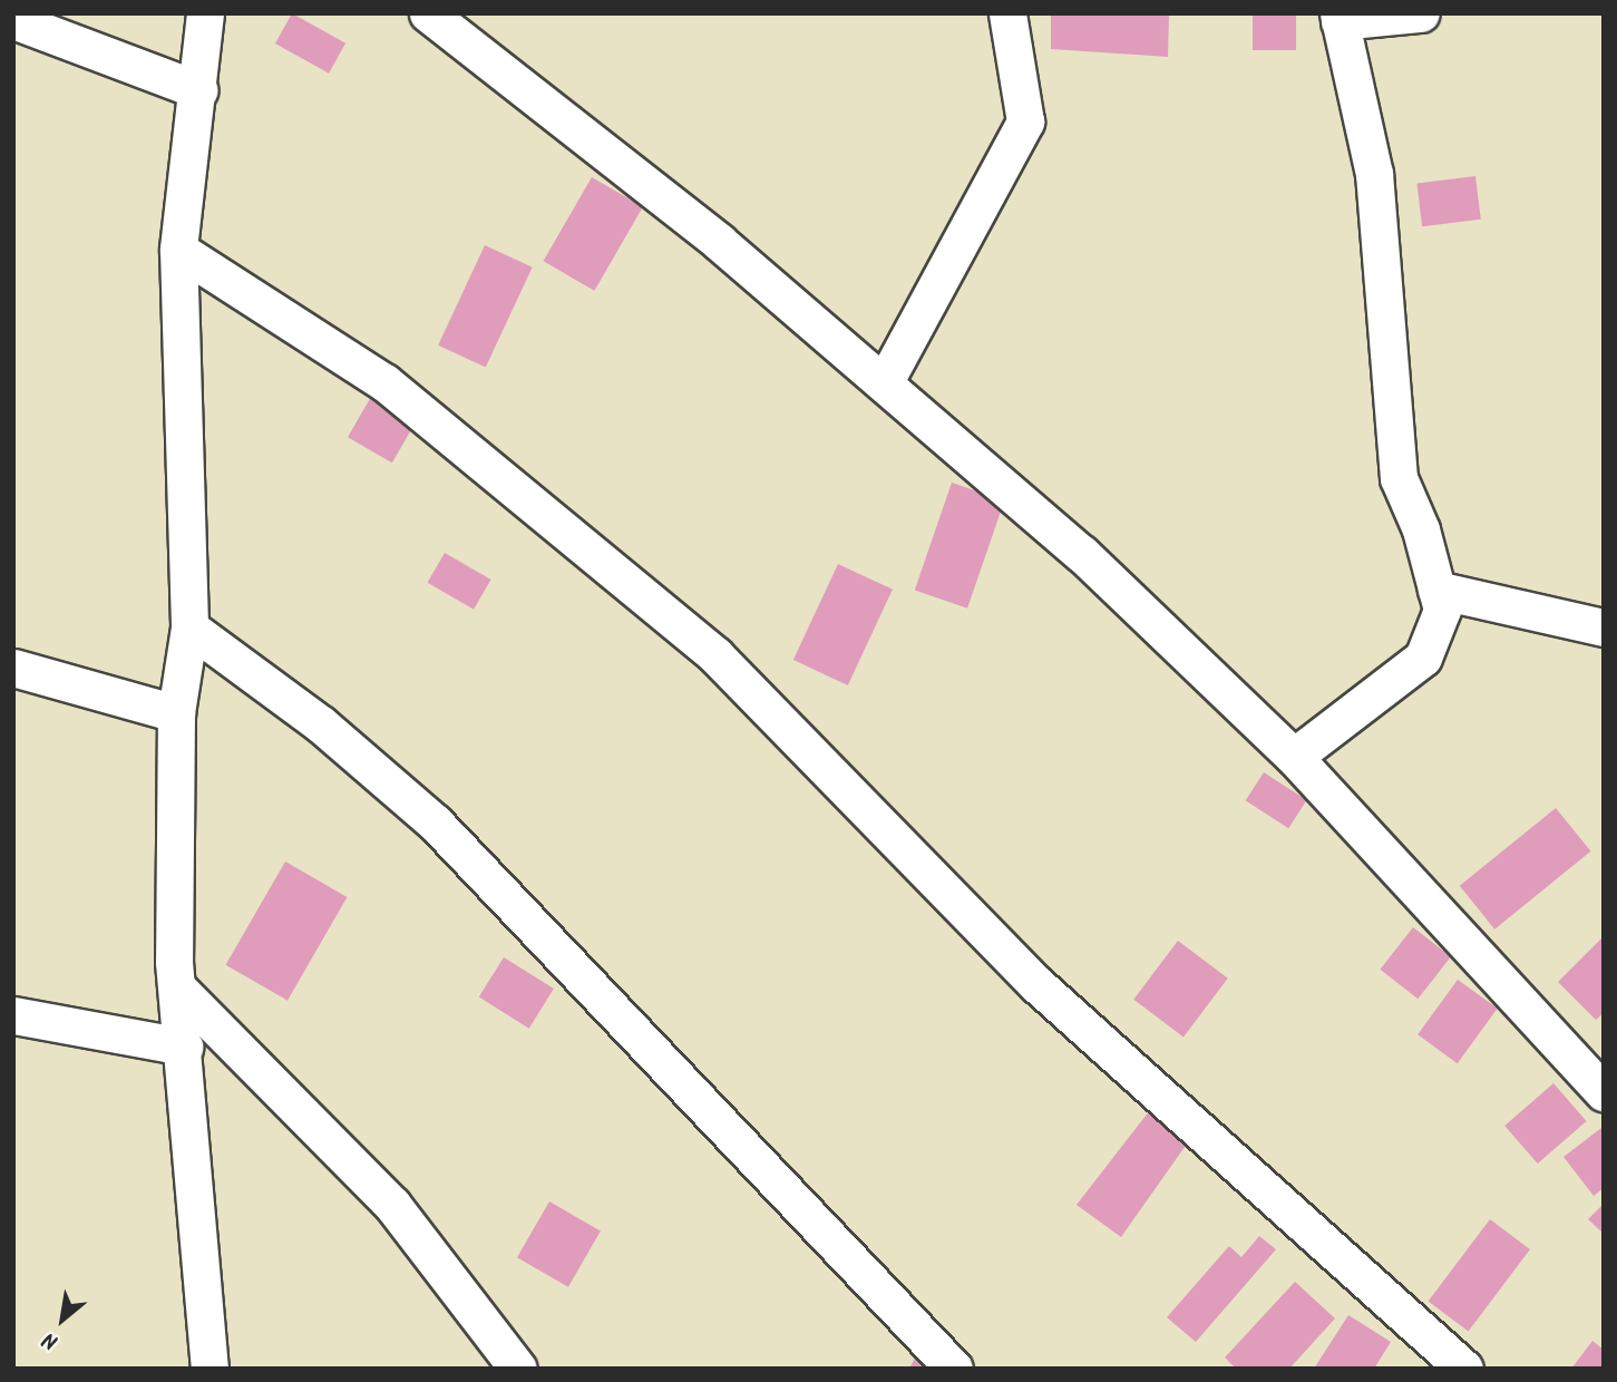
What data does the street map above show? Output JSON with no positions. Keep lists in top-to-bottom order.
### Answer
{
  "north": "bottom left"
}
